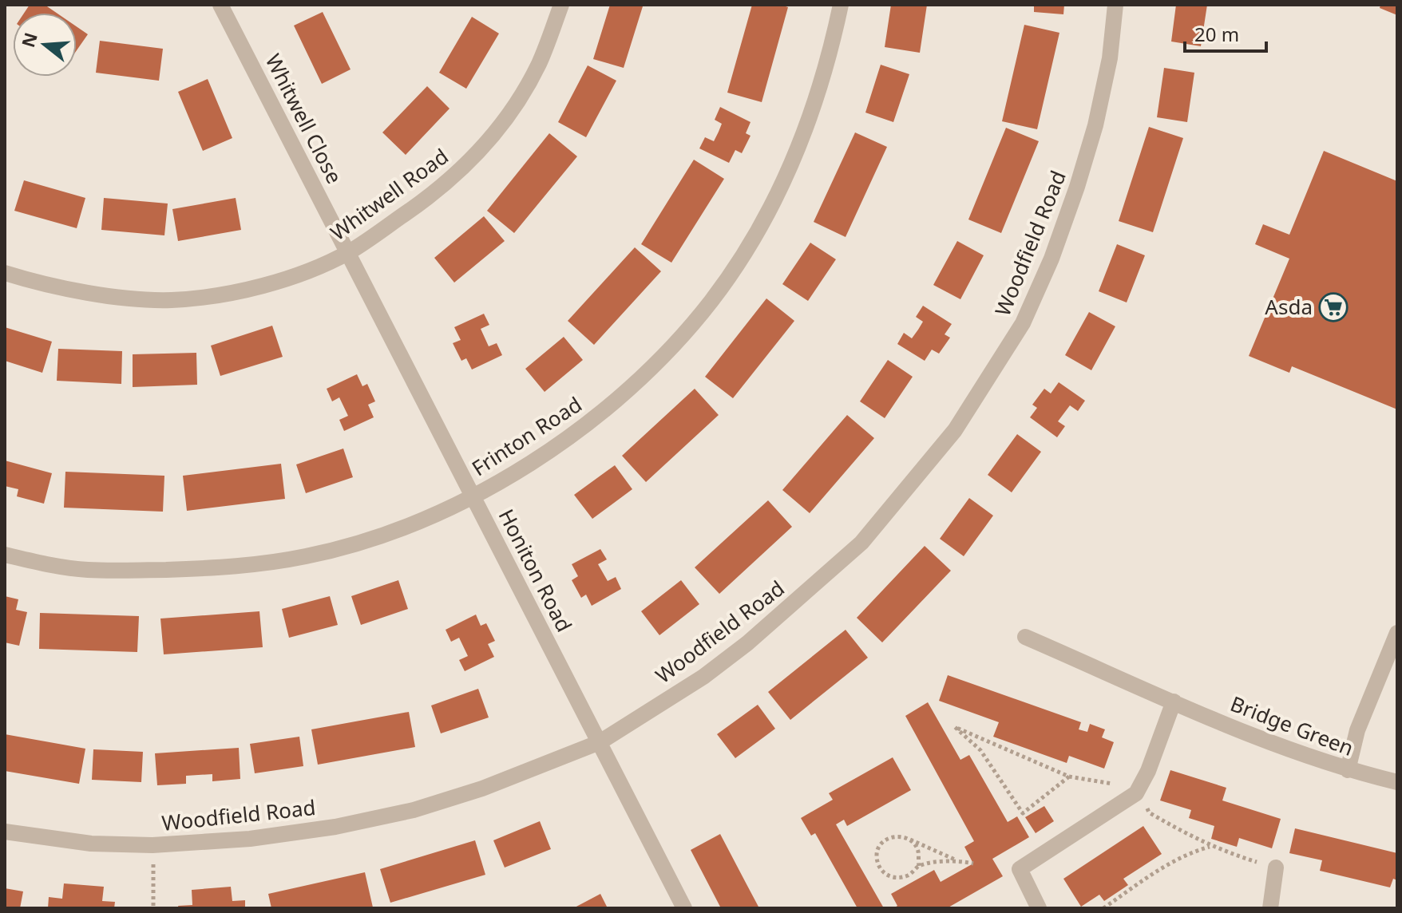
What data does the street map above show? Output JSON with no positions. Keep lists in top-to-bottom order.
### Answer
{
  "streets": {
    "street": [
      "Whitwell Close",
      "Whitwell Road",
      "Woodfield Road",
      "Frinton Road",
      "Honiton Road",
      "Bridge Green"
    ]
  },
  "crossings": [
    ["Whitwell Close", "Whitwell Road"],
    ["Whitwell Close", "Honiton Road"],
    ["Whitwell Road", "Honiton Road"],
    ["Woodfield Road", "Honiton Road"],
    ["Frinton Road", "Honiton Road"]
  ],
  "places": {
    "supermarket": ["Asda"]
  },
  "scale_bar": "20 m",
  "north": "left"
}
